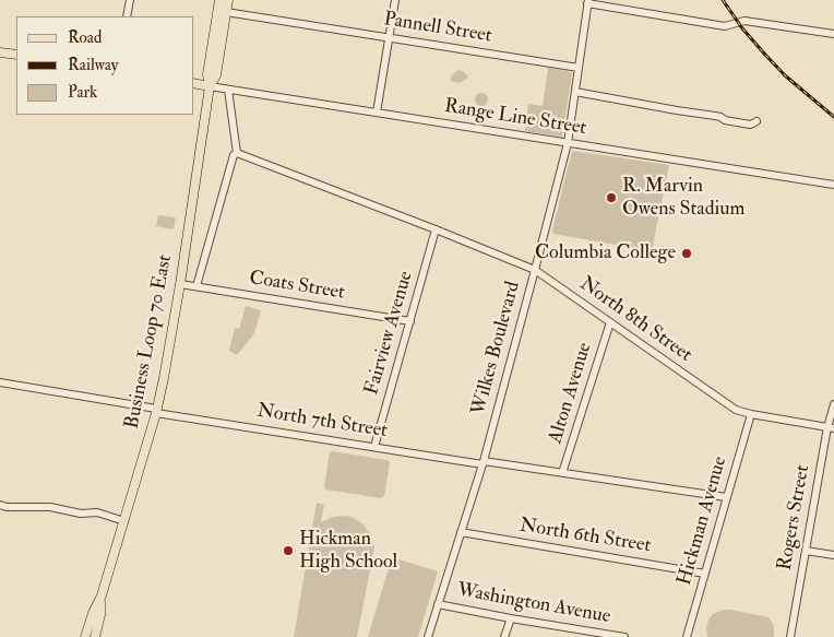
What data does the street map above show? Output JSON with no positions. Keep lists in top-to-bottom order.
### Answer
{
  "streets": {
    "main road": ["Range Line Street", "Business Loop 70 East"],
    "street": [
      "Pannell Street",
      "Coats Street",
      "North 8th Street",
      "Fairview Avenue",
      "Wilkes Boulevard",
      "Alton Avenue",
      "North 7th Street",
      "Rogers Street",
      "Hickman Avenue",
      "North 6th Street",
      "Washington Avenue"
    ]
  },
  "crossings": [
    ["Pannell Street", "Business Loop 70 East"],
    ["Pannell Street", "Wilkes Boulevard"],
    ["Range Line Street", "Business Loop 70 East"],
    ["Range Line Street", "Wilkes Boulevard"],
    ["Coats Street", "Fairview Avenue"],
    ["Coats Street", "Business Loop 70 East"],
    ["North 8th Street", "Fairview Avenue"],
    ["North 8th Street", "Wilkes Boulevard"],
    ["North 8th Street", "Alton Avenue"],
    ["North 8th Street", "Rogers Street"],
    ["North 8th Street", "Hickman Avenue"],
    ["Fairview Avenue", "North 7th Street"],
    ["Business Loop 70 East", "North 7th Street"],
    ["Wilkes Boulevard", "North 7th Street"],
    ["Wilkes Boulevard", "North 6th Street"],
    ["Wilkes Boulevard", "Washington Avenue"],
    ["Alton Avenue", "North 7th Street"],
    ["North 7th Street", "Hickman Avenue"],
    ["Hickman Avenue", "North 6th Street"]
  ],
  "places": ["R. Marvin Owens Stadium", "Columbia College", "Hickman High School"],
  "legend": ["Road", "Railway", "Park"]
}
